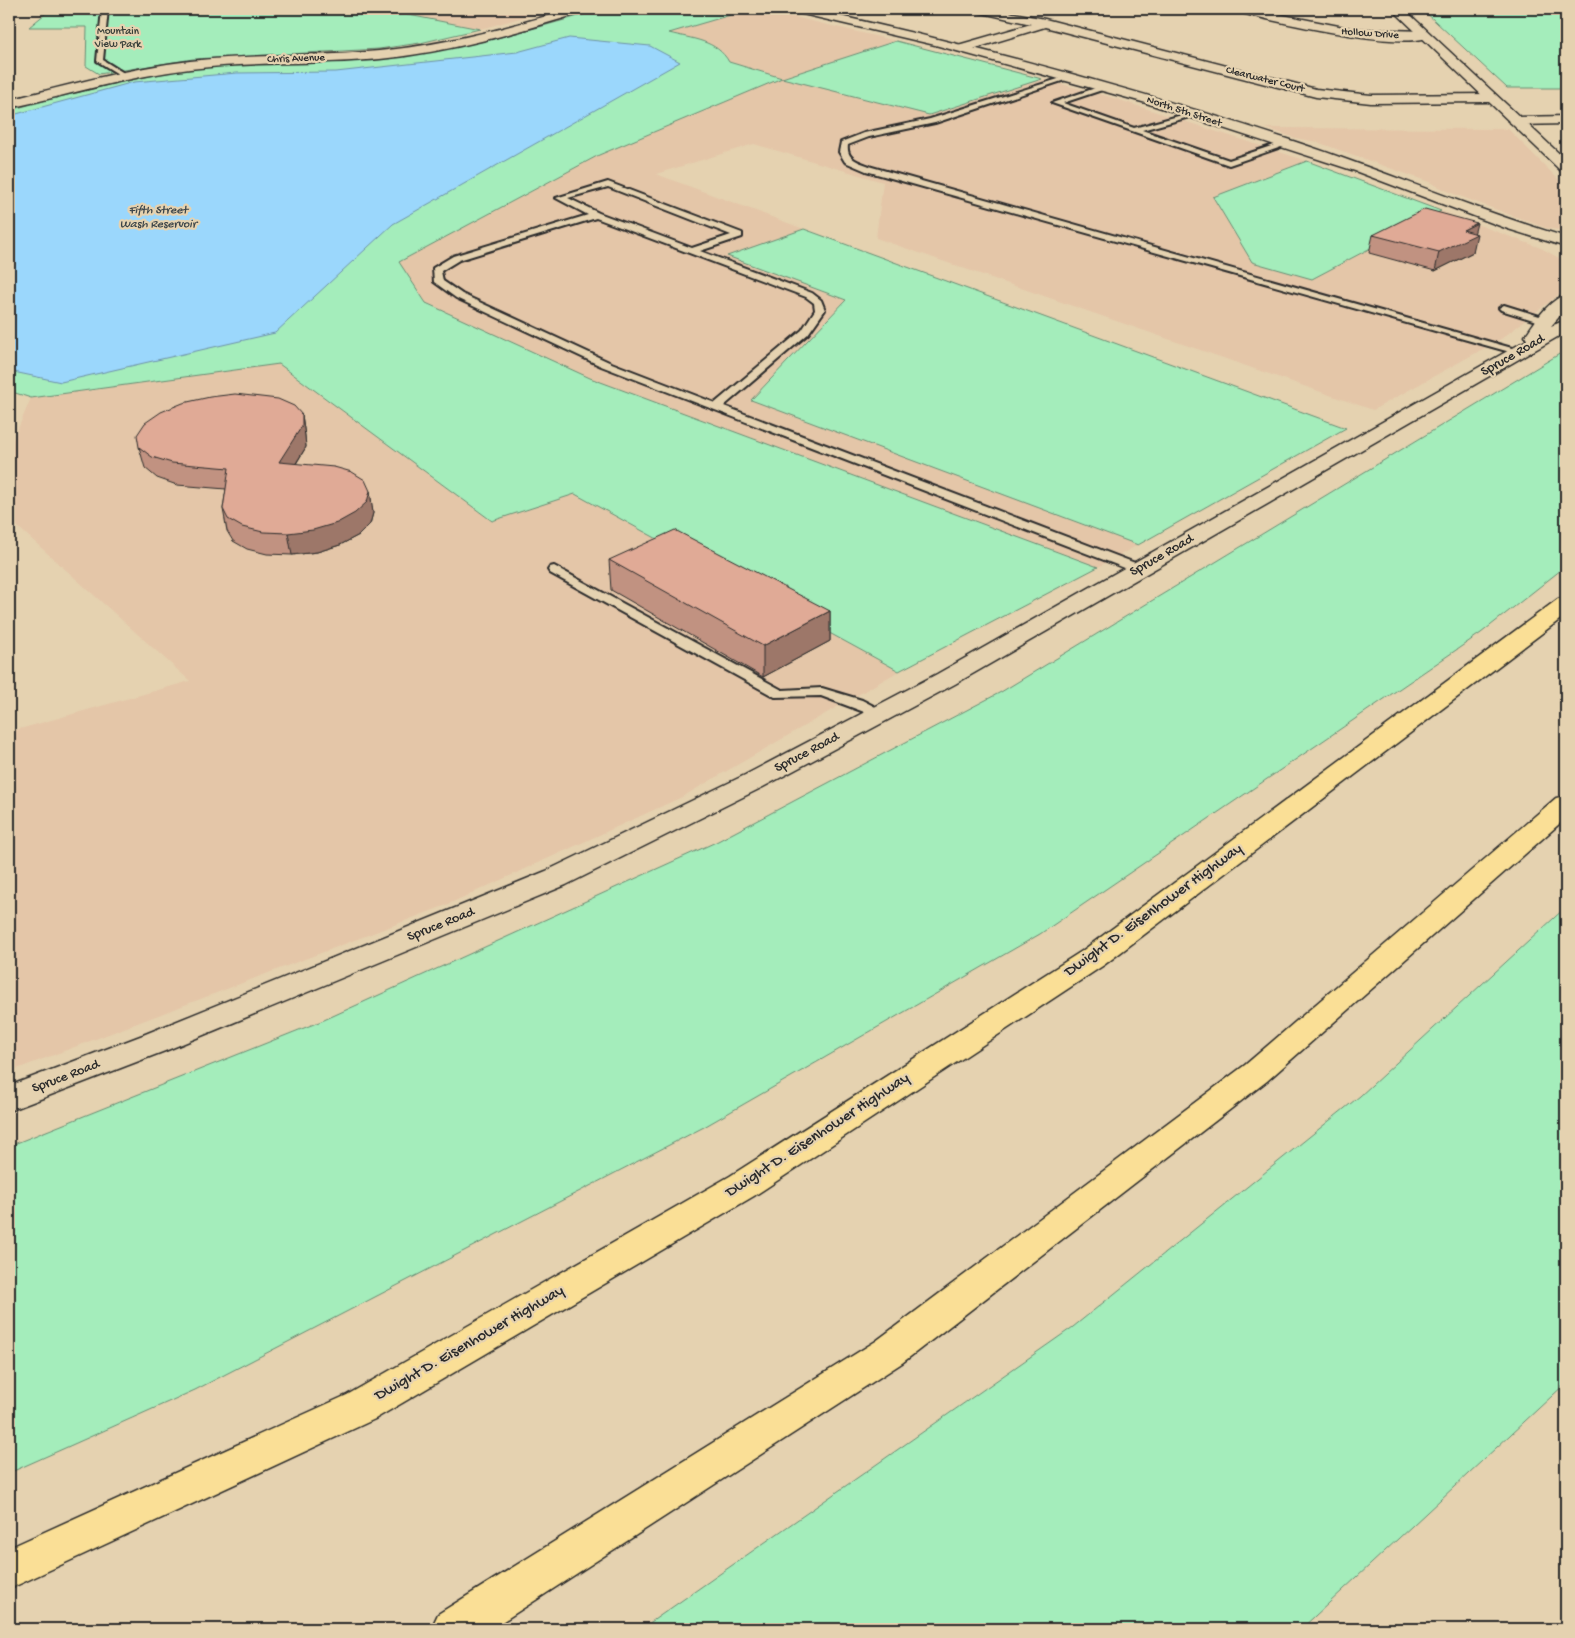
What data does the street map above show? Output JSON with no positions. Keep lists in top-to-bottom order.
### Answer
{
  "streets": {
    "highway": ["Dwight D. Eisenhower Highway"],
    "street": [
      "Hollow Drive",
      "Chris Avenue",
      "Clearwater Court",
      "North 5th Street",
      "Spruce Road"
    ]
  },
  "water": ["Fifth Street Wash Reservoir"],
  "parks": ["Mountain View Park"]
}
